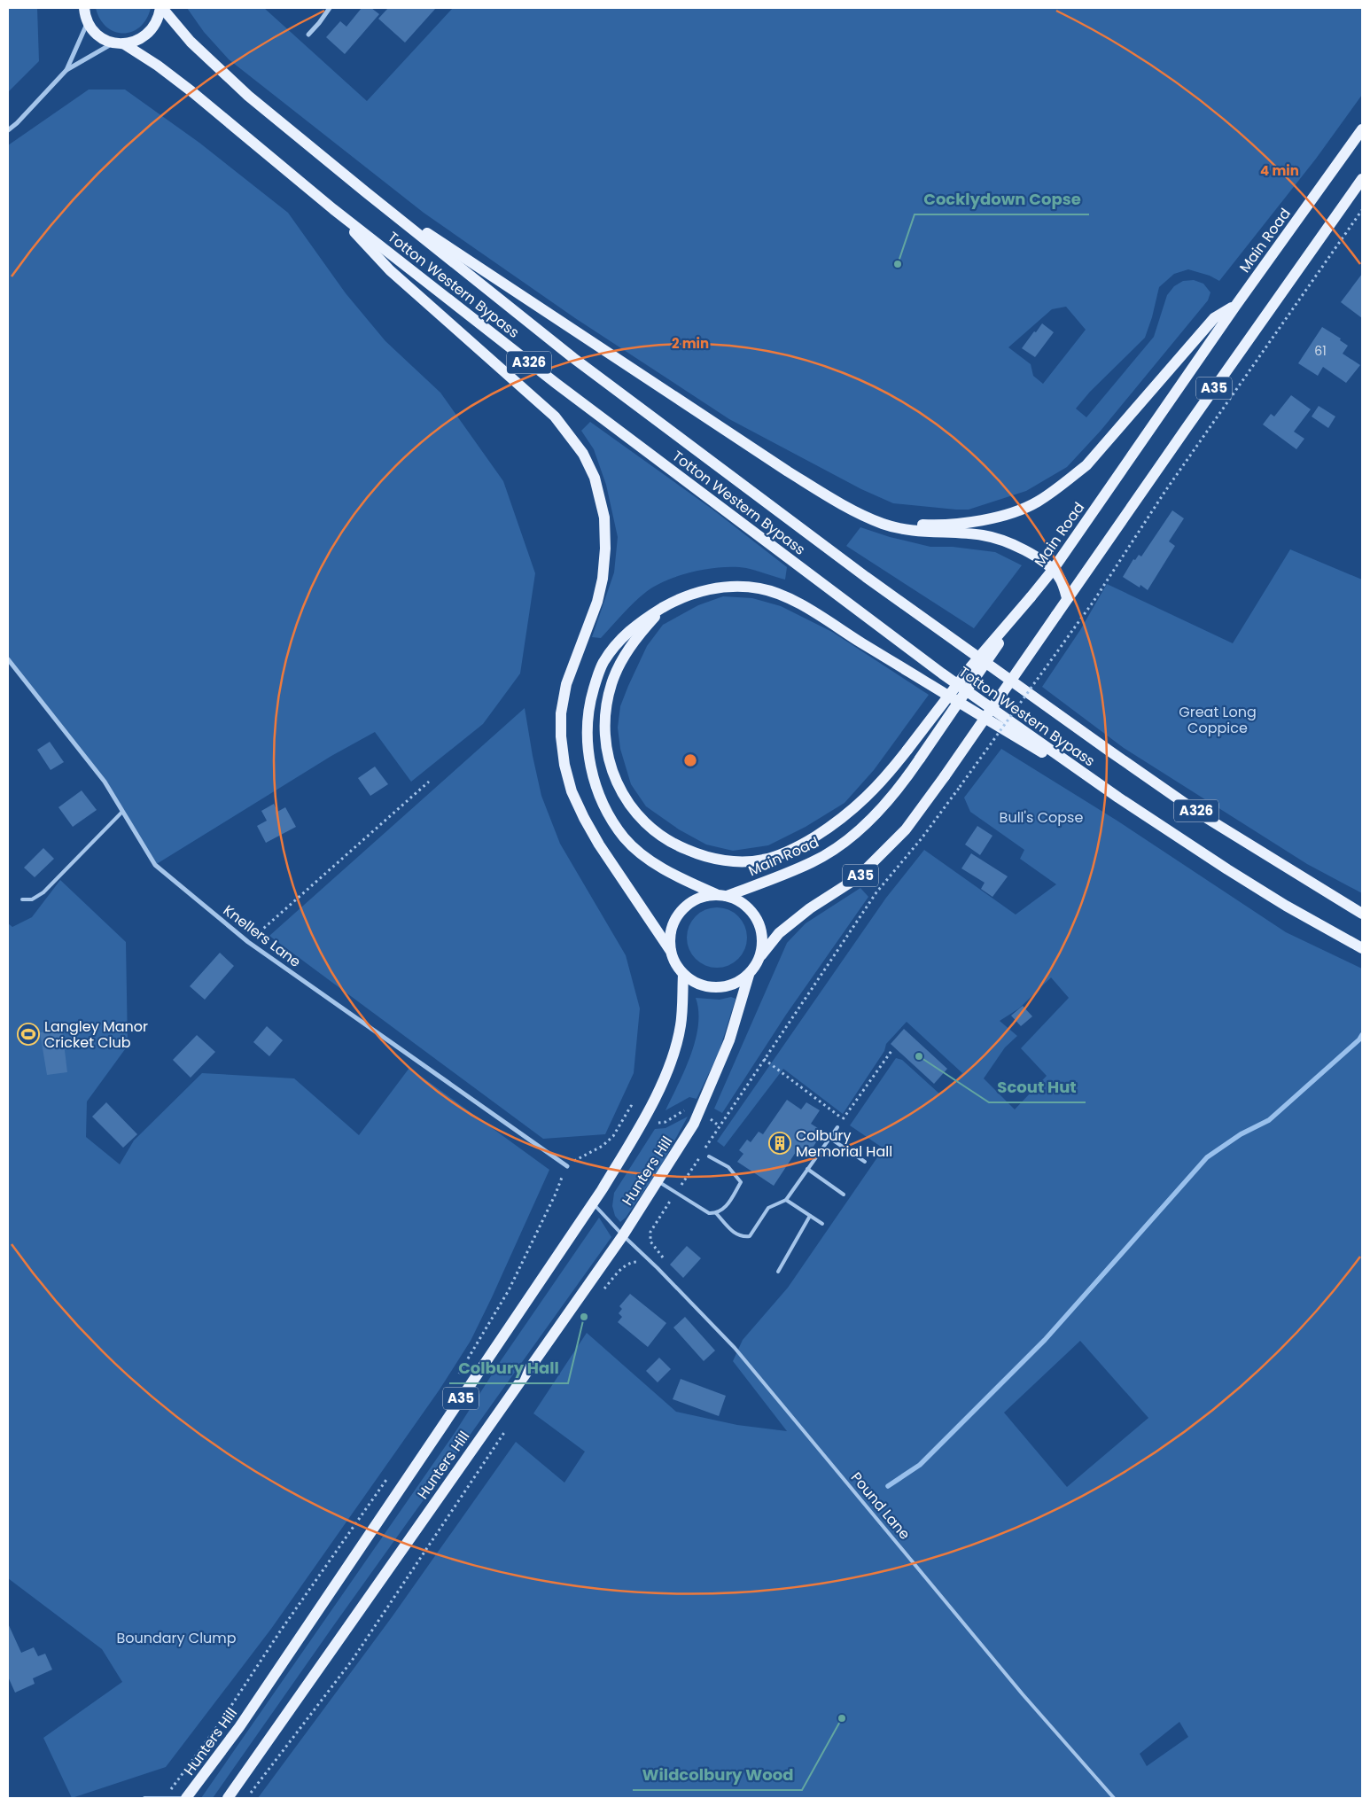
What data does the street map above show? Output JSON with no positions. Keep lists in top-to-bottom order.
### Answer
{
  "streets": {
    "main road": [
      "Main Road",
      "Totton Western Bypass",
      "A326",
      "A35",
      "Hunters Hill"
    ],
    "street": ["Knellers Lane"],
    "lane": ["Pound Lane"]
  },
  "crossings": [
    ["Main Road", "A35"],
    ["Main Road", "Hunters Hill"],
    ["A35", "Hunters Hill"],
    ["Hunters Hill", "Pound Lane"]
  ],
  "parks": ["Great Long Coppice", "Bull's Copse", "Boundary Clump"],
  "places": {
    "other": [
      "Cocklydown Copse",
      "Scout Hut",
      "Colbury Hall",
      "Wildcolbury Wood"
    ],
    "sports": ["Langley Manor Cricket Club"],
    "building": ["Colbury Memorial Hall"]
  },
  "house_numbers": ["61"],
  "rings": ["4 min", "2 min"]
}
